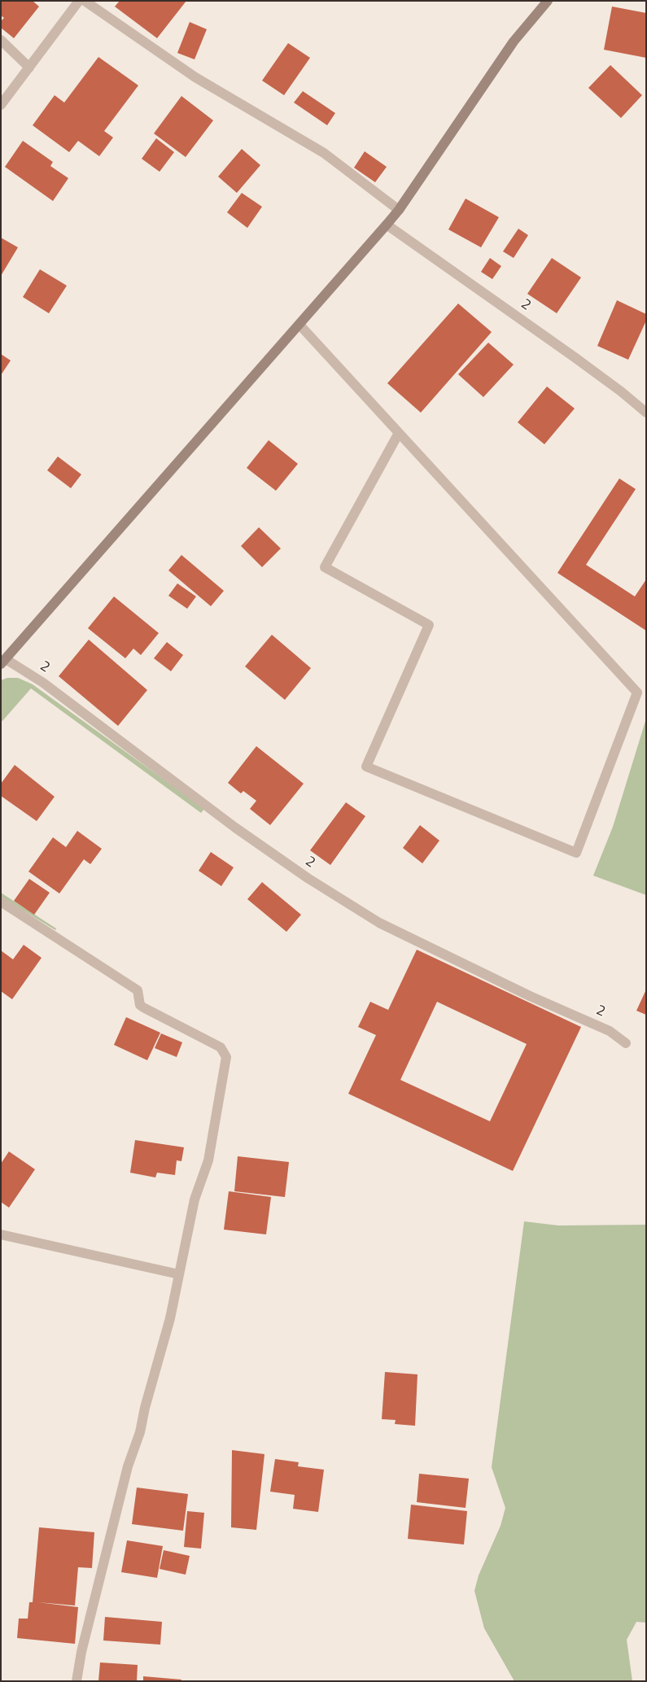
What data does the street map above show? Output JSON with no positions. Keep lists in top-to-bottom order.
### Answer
{
  "streets": {
    "street": ["2"]
  }
}
